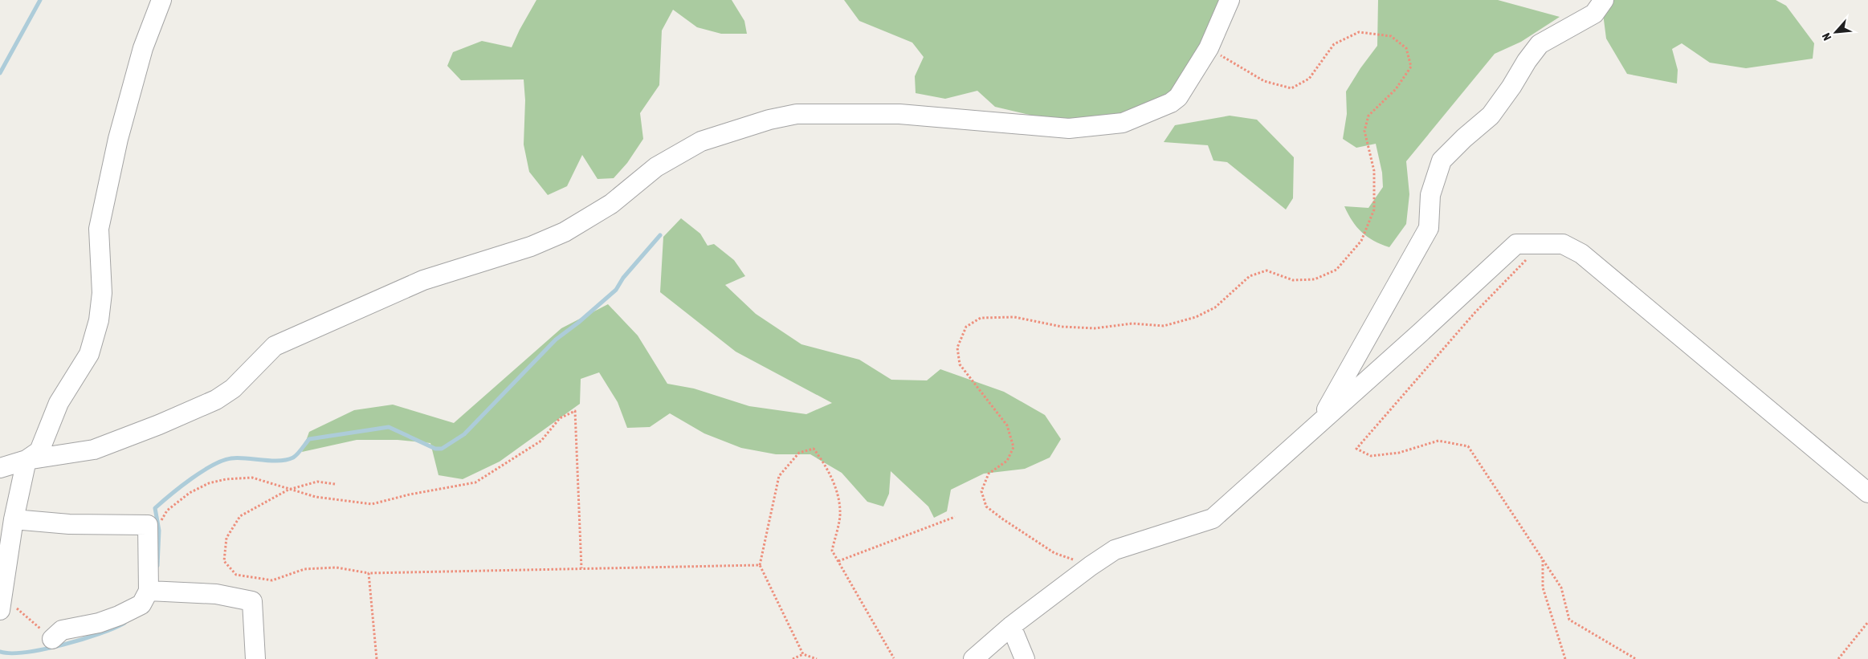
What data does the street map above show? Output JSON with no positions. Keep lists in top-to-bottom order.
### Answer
{
  "north": "bottom left"
}
